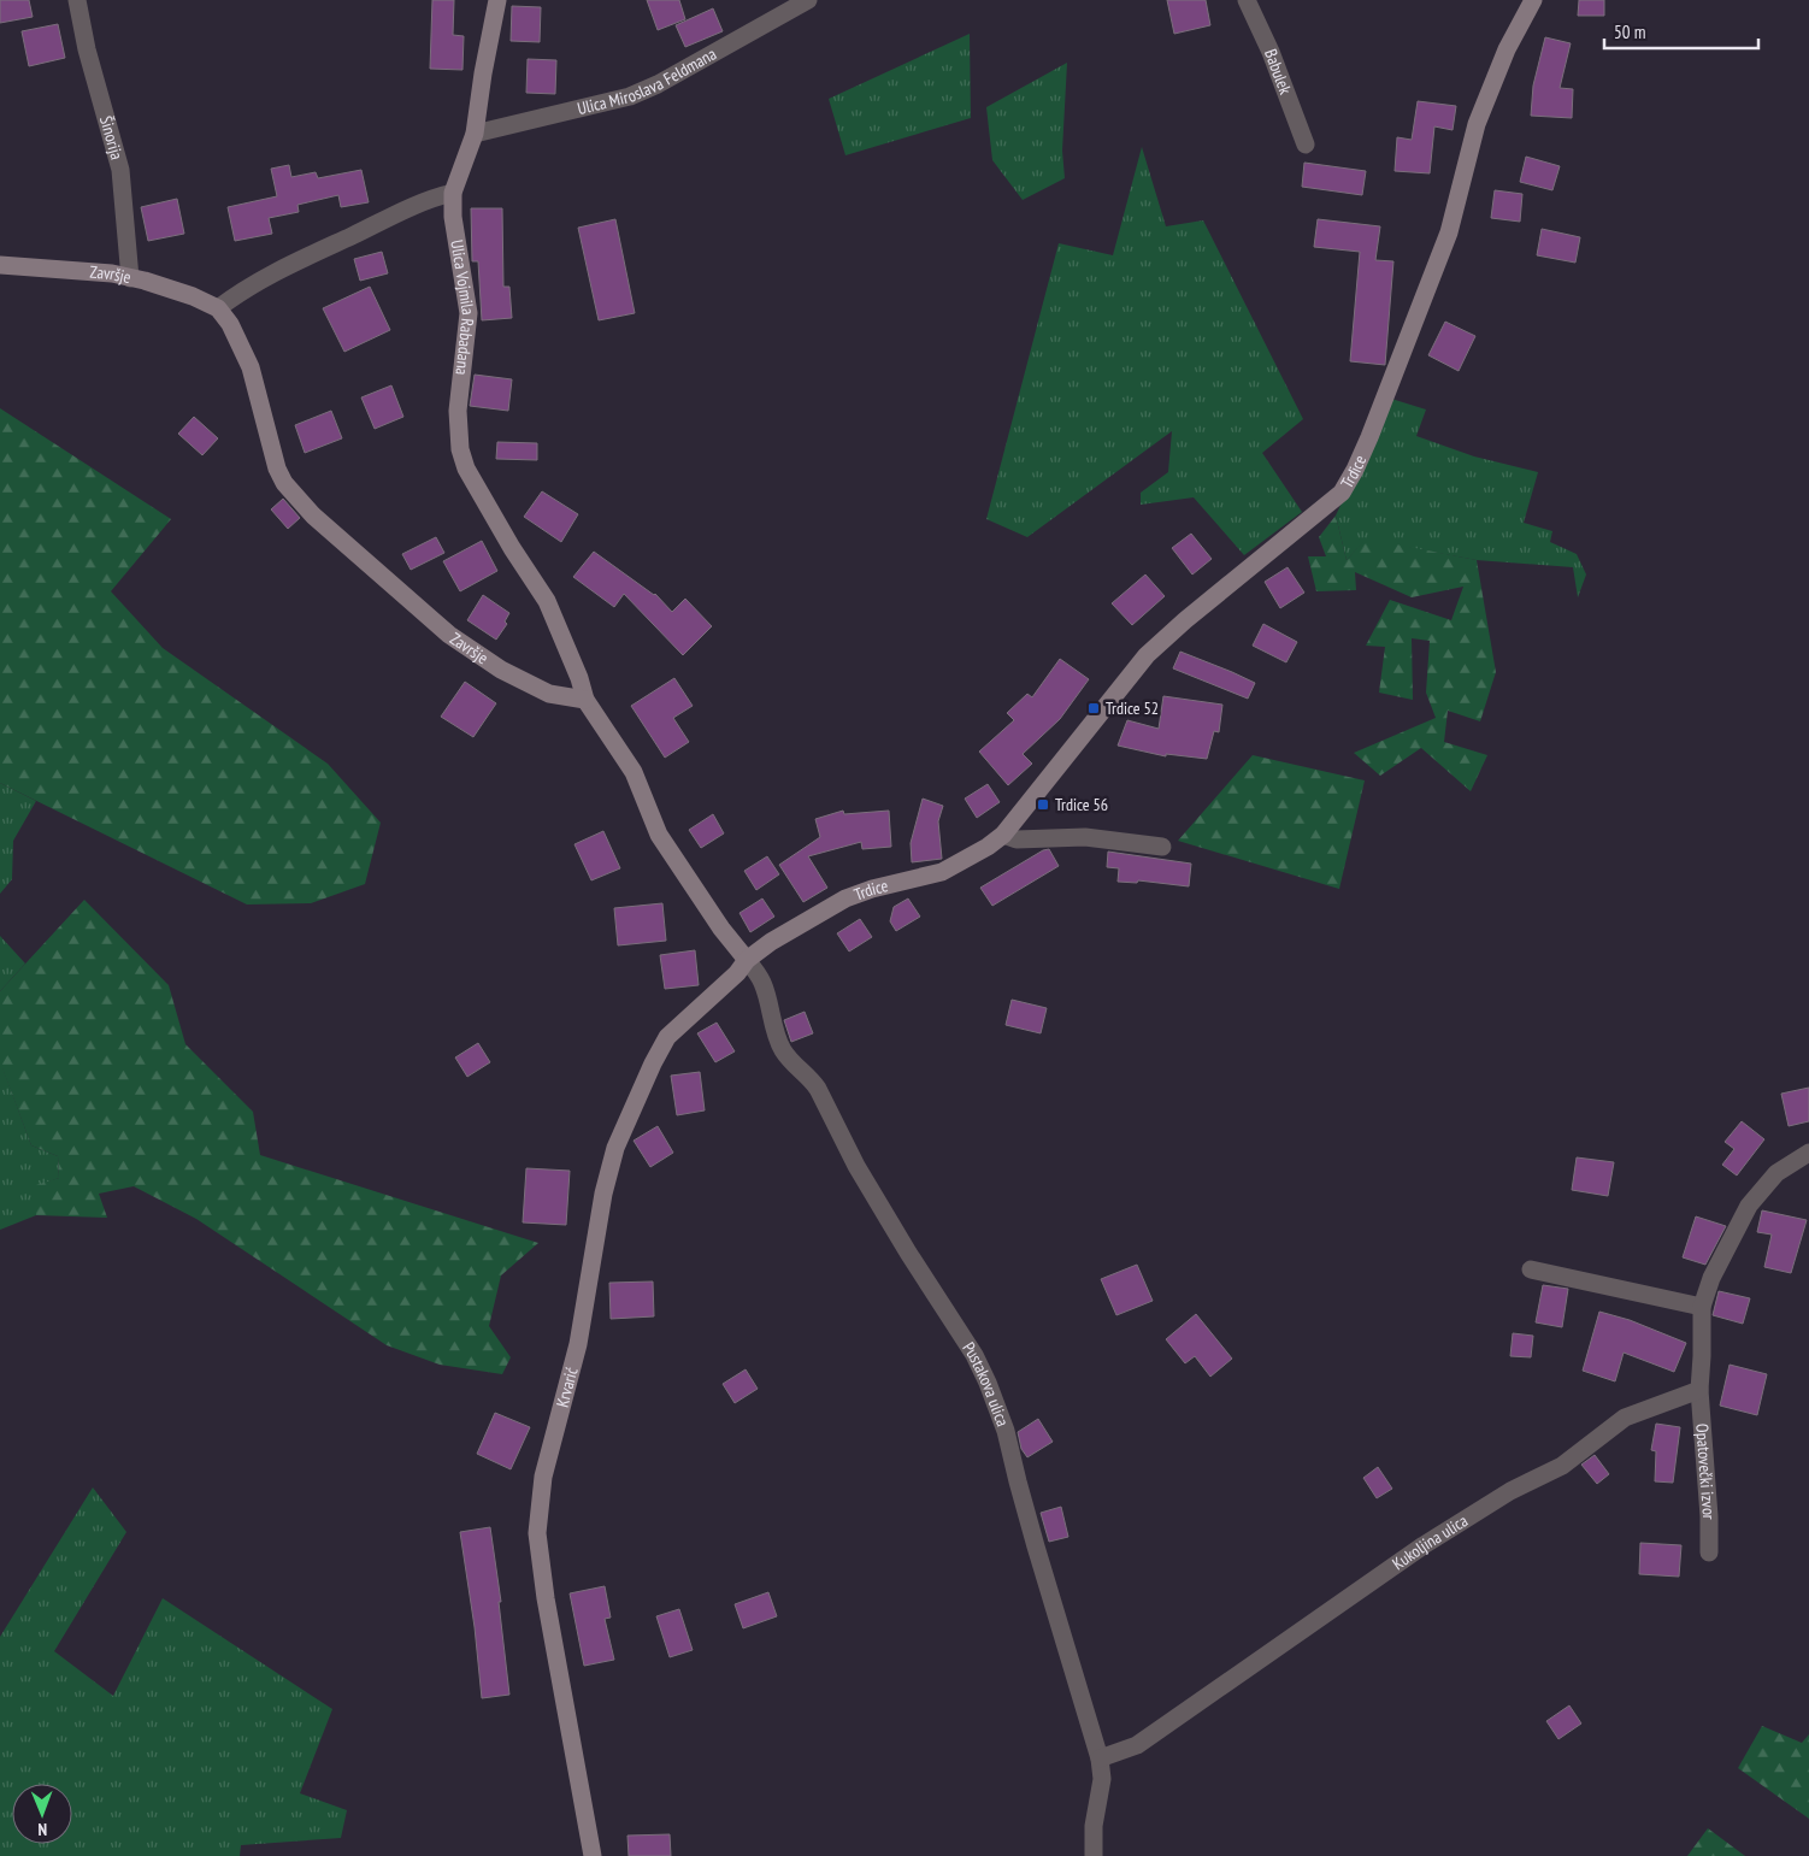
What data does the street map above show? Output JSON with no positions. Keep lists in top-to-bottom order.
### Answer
{
  "streets": {
    "street": [
      "Babulek",
      "Ulica Miroslava Feldmana",
      "Šinorija",
      "Završje",
      "Ulica Vojmila Rabadana",
      "Trdice",
      "Pustakova ulica",
      "Krvarić",
      "Opatovečki izvor",
      "Kukoljina ulica"
    ]
  },
  "crossings": [
    ["Ulica Miroslava Feldmana", "Ulica Vojmila Rabadana"],
    ["Šinorija", "Završje"],
    ["Završje", "Ulica Vojmila Rabadana"],
    ["Trdice", "Pustakova ulica"],
    ["Trdice", "Krvarić"],
    ["Pustakova ulica", "Krvarić"],
    ["Pustakova ulica", "Kukoljina ulica"],
    ["Opatovečki izvor", "Kukoljina ulica"]
  ],
  "places": {
    "transit": ["Trdice 52", "Trdice 56"]
  },
  "scale_bar": "50 m",
  "north": "bottom"
}
